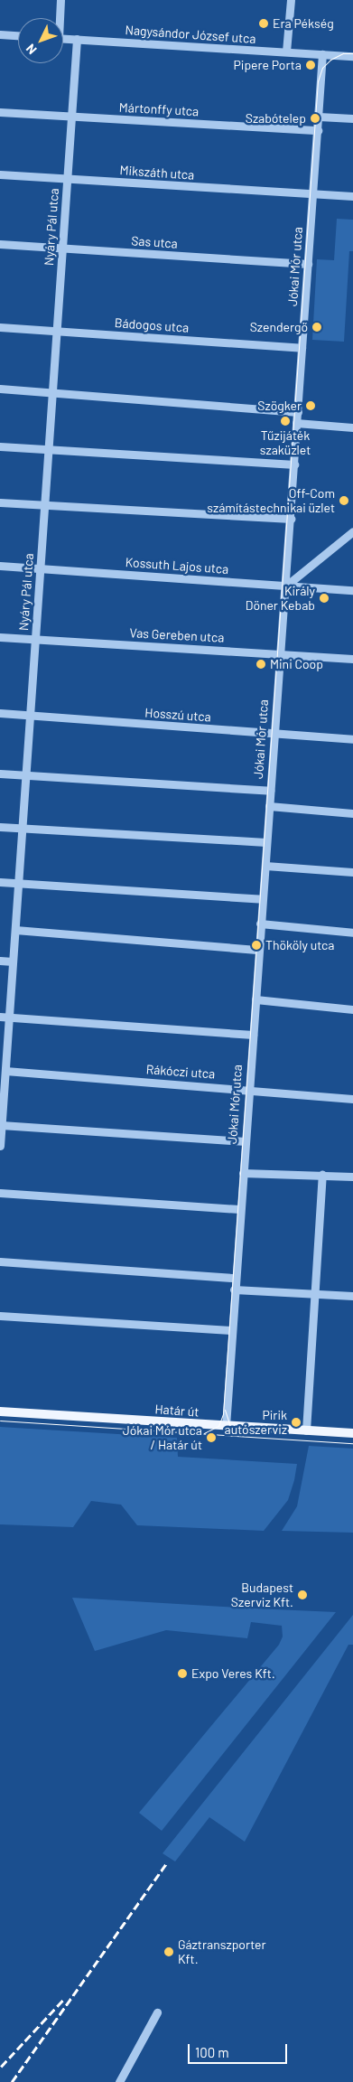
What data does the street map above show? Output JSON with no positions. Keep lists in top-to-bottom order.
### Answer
{
  "streets": {
    "main road": ["Határ út"],
    "street": [
      "Nagysándor József utca",
      "Mártonffy utca",
      "Mikszáth utca",
      "Nyáry Pál utca",
      "Sas utca",
      "Jókai Mór utca",
      "Bádogos utca",
      "Kossuth Lajos utca",
      "Vas Gereben utca",
      "Hosszú utca",
      "Rákóczi utca"
    ]
  },
  "crossings": [
    ["Nagysándor József utca", "Nyáry Pál utca"],
    ["Nagysándor József utca", "Jókai Mór utca"],
    ["Mártonffy utca", "Nyáry Pál utca"],
    ["Mártonffy utca", "Jókai Mór utca"],
    ["Mikszáth utca", "Nyáry Pál utca"],
    ["Mikszáth utca", "Jókai Mór utca"],
    ["Nyáry Pál utca", "Sas utca"],
    ["Nyáry Pál utca", "Bádogos utca"],
    ["Nyáry Pál utca", "Kossuth Lajos utca"],
    ["Nyáry Pál utca", "Vas Gereben utca"],
    ["Nyáry Pál utca", "Hosszú utca"],
    ["Nyáry Pál utca", "Rákóczi utca"],
    ["Sas utca", "Jókai Mór utca"],
    ["Jókai Mór utca", "Bádogos utca"],
    ["Jókai Mór utca", "Kossuth Lajos utca"],
    ["Jókai Mór utca", "Vas Gereben utca"],
    ["Jókai Mór utca", "Hosszú utca"],
    ["Jókai Mór utca", "Rákóczi utca"],
    ["Jókai Mór utca", "Határ út"]
  ],
  "places": [
    "Era Pékség",
    "Pipere Porta",
    "Szabótelep",
    "Szendergő",
    "Szögker",
    "Tűzijáték szaküzlet",
    "Off-Com számítástechnikai üzlet",
    "Király Döner Kebab",
    "Mini Coop",
    "Thököly utca",
    "Pirik autószerviz",
    "Jókai Mór utca / Határ út",
    "Budapest Szerviz Kft.",
    "Expo Veres Kft.",
    "Gáztranszporter Kft."
  ],
  "scale_bar": "100 m",
  "north": "bottom left"
}
